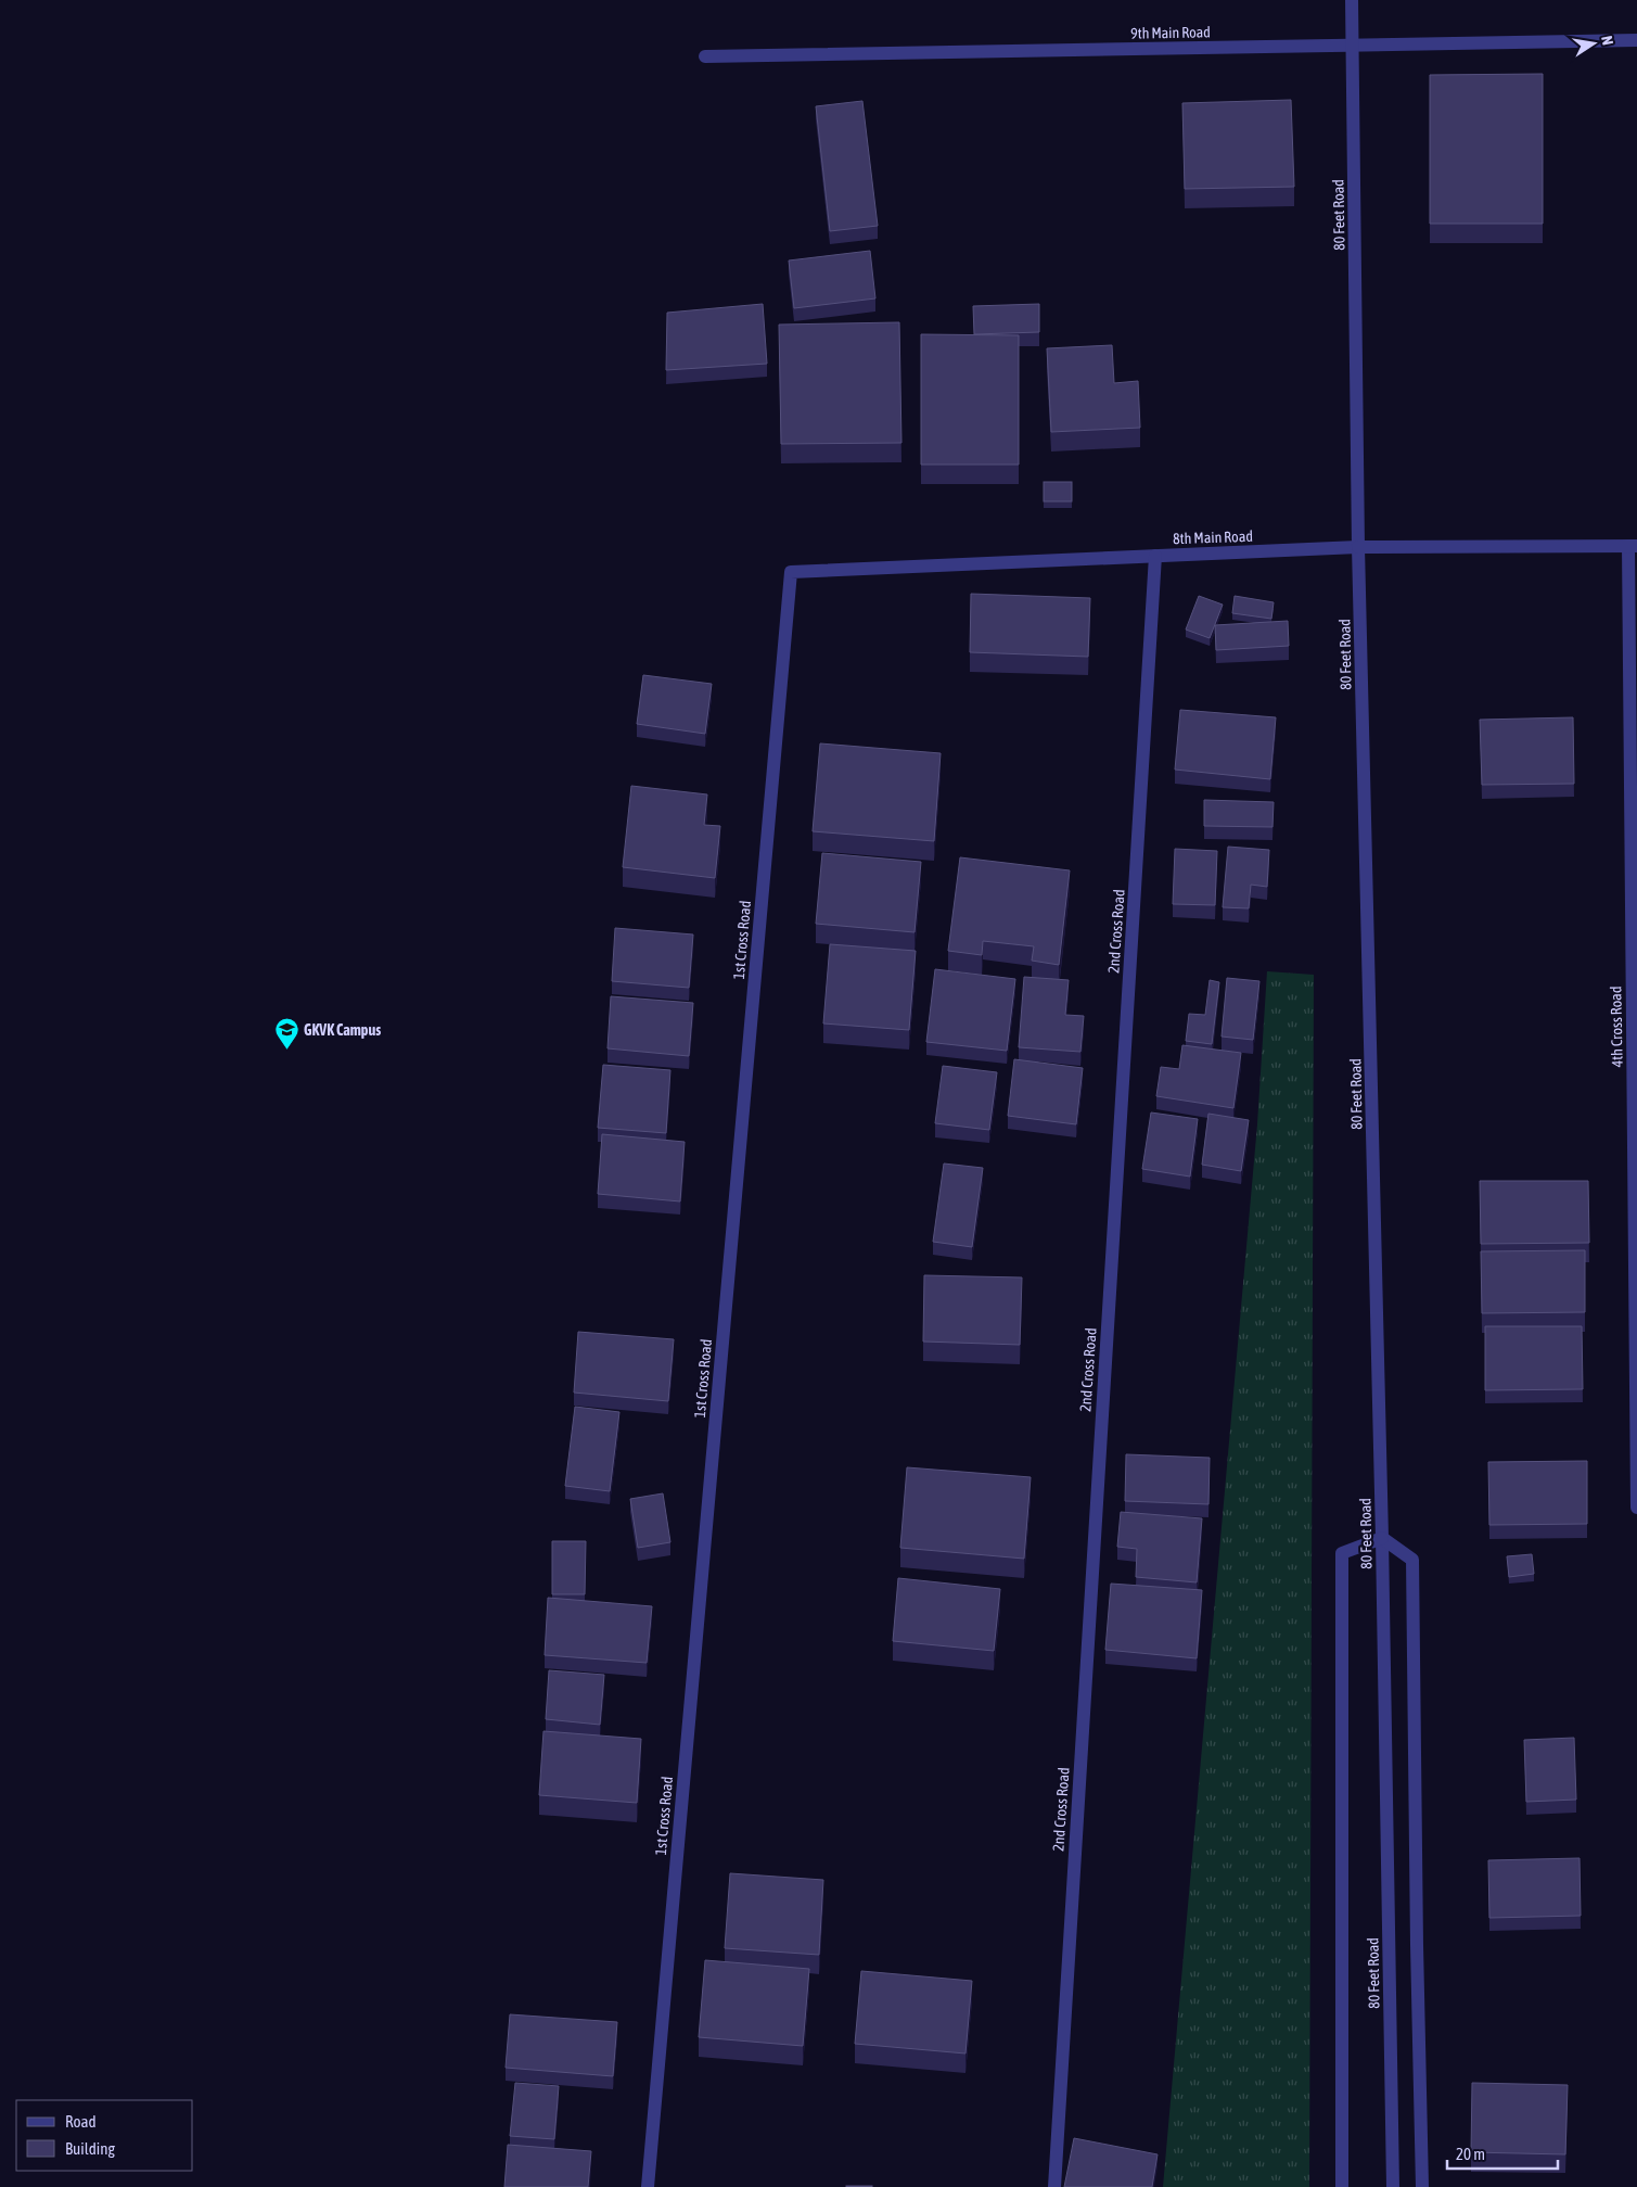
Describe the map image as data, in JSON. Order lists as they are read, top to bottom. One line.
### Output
{"streets":{"street":["9th Main Road","80 Feet Road","8th Main Road","2nd Cross Road","1st Cross Road","4th Cross Road"]},"crossings":[["9th Main Road","80 Feet Road"],["80 Feet Road","8th Main Road"],["8th Main Road","2nd Cross Road"],["8th Main Road","1st Cross Road"],["8th Main Road","4th Cross Road"]],"places":{"school or university":["GKVK Campus"]},"legend":["Road","Building"],"scale_bar":"20 m","north":"right"}
